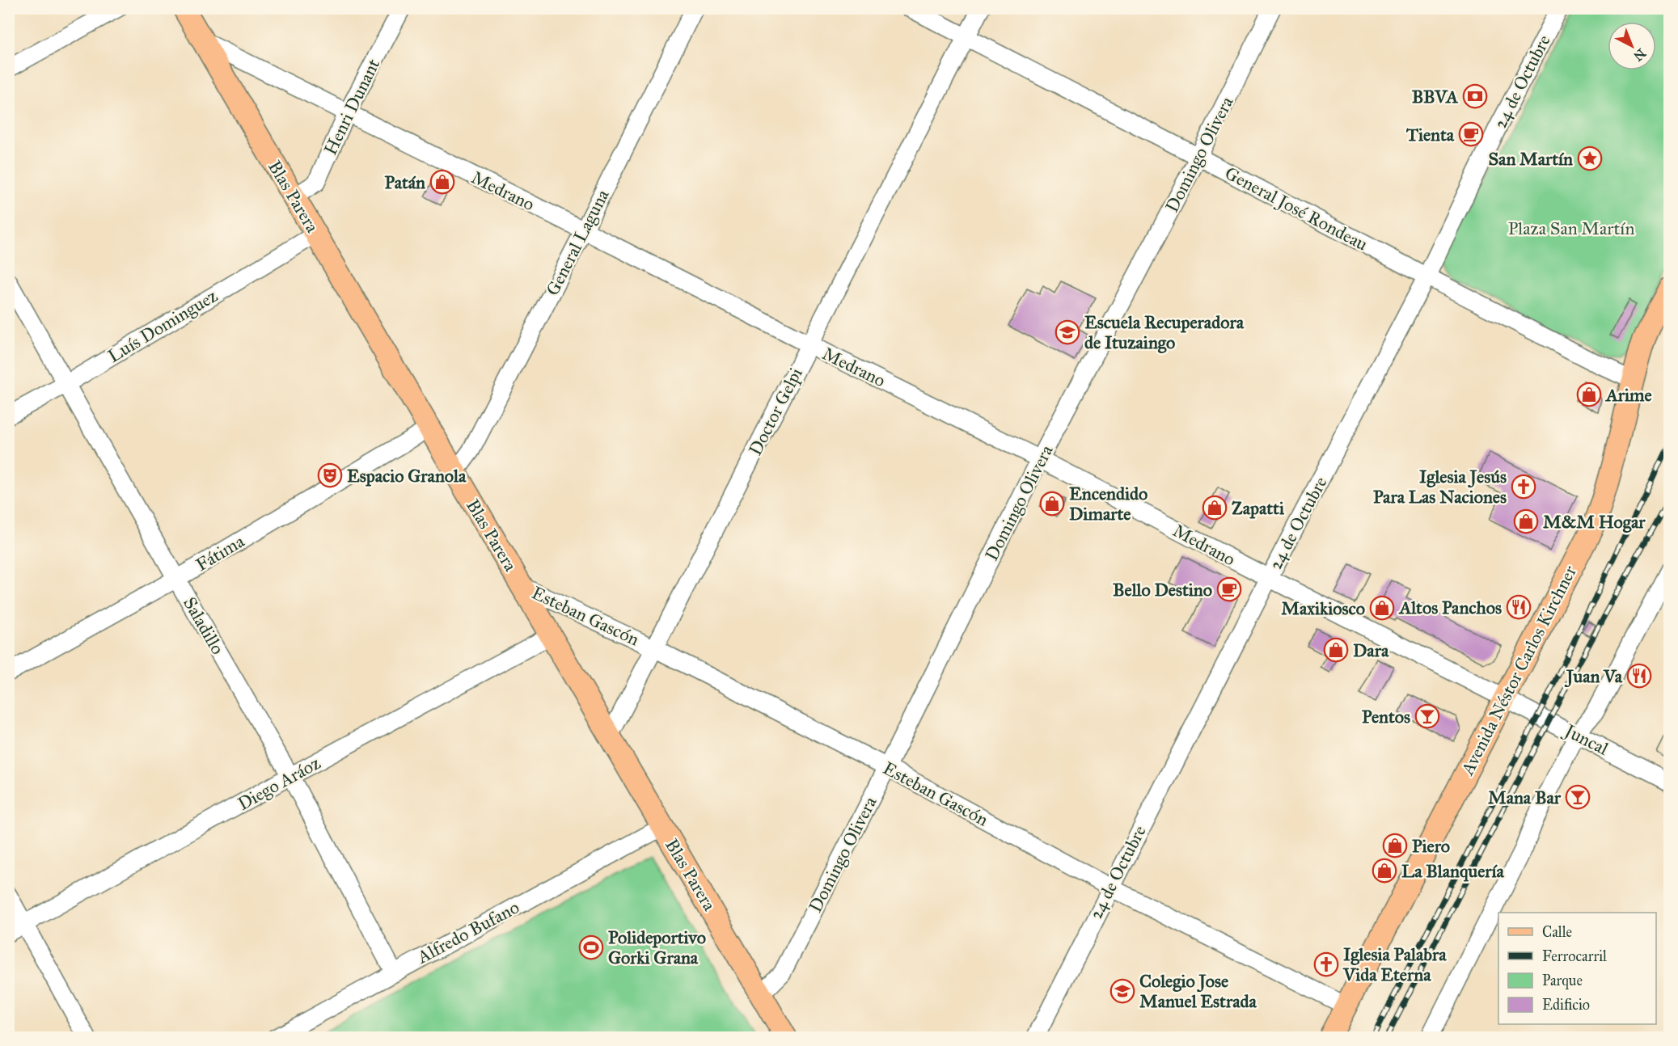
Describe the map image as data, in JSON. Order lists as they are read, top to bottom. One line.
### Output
{"streets":{"main road":["Blas Parera","Avenida Néstor Carlos Kirchner"],"street":["24 de Octubre","Henri Dunant","Domingo Olivera","Medrano","General José Rondeau","General Laguna","Luís Dominguez","Doctor Gelpi","Fátima","Esteban Gascón","Saladillo","Juncal","Diego Aráoz","Alfredo Bufano"]},"crossings":[["24 de Octubre","Medrano"],["24 de Octubre","General José Rondeau"],["24 de Octubre","Esteban Gascón"],["Henri Dunant","Medrano"],["Henri Dunant","Blas Parera"],["Domingo Olivera","Medrano"],["Domingo Olivera","Blas Parera"],["Domingo Olivera","General José Rondeau"],["Domingo Olivera","Esteban Gascón"],["Medrano","Blas Parera"],["Medrano","General Laguna"],["Medrano","Doctor Gelpi"],["Medrano","Avenida Néstor Carlos Kirchner"],["Medrano","Juncal"],["Blas Parera","General Laguna"],["Blas Parera","Luís Dominguez"],["Blas Parera","Doctor Gelpi"],["Blas Parera","Fátima"],["Blas Parera","Esteban Gascón"],["Blas Parera","Diego Aráoz"],["Blas Parera","Alfredo Bufano"],["General José Rondeau","Doctor Gelpi"],["General José Rondeau","Avenida Néstor Carlos Kirchner"],["Luís Dominguez","Saladillo"],["Doctor Gelpi","Esteban Gascón"],["Fátima","Saladillo"],["Esteban Gascón","Avenida Néstor Carlos Kirchner"],["Saladillo","Diego Aráoz"],["Saladillo","Alfredo Bufano"],["Avenida Néstor Carlos Kirchner","Juncal"]],"parks":["Plaza San Martín"],"places":{"bank":["BBVA"],"cafe":["Tienta","Bello Destino"],"place":["San Martín"],"shop":["Patán","Arime","Encendido Dimarte","Zapatti","M&M Hogar","Maxikiosco","Dara","Piero","La Blanquería"],"school or university":["Escuela Recuperadora de Ituzaingo","Colegio Jose Manuel Estrada"],"theatre":["Espacio Granola"],"church":["Iglesia Jesús Para Las Naciones","Iglesia Palabra Vida Eterna"],"restaurant":["Altos Panchos","Juan Va"],"bar":["Pentos","Mana Bar"],"sports":["Polideportivo Gorki Grana"]},"legend":["Calle","Ferrocarril","Parque","Edificio"],"north":"bottom right"}
